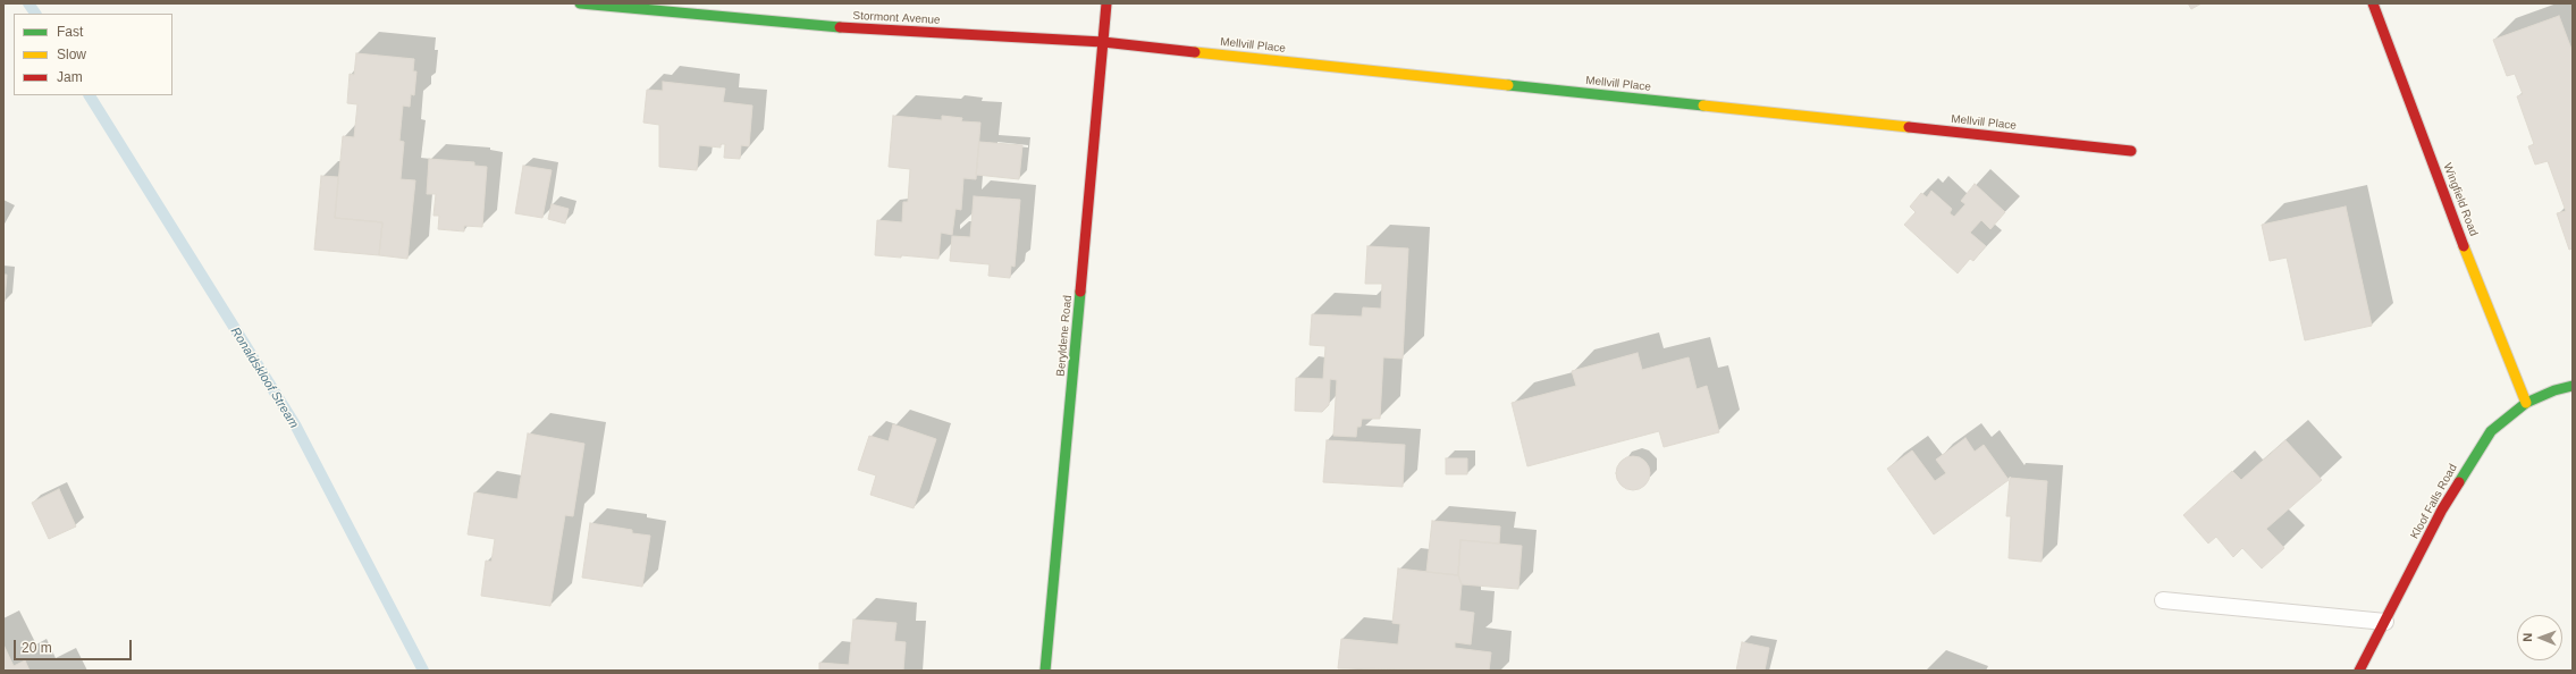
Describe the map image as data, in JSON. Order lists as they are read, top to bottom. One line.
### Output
{"streets":{"street":["Stormont Avenue","Mellvill Place","Wingfield Road","Beryldene Road","Kloof Falls Road"]},"crossings":[["Stormont Avenue","Mellvill Place"],["Stormont Avenue","Beryldene Road"],["Mellvill Place","Beryldene Road"],["Wingfield Road","Kloof Falls Road"]],"water":["Ronaldskloof Stream"],"legend":["Fast","Slow","Jam"],"scale_bar":"20 m","north":"left"}
